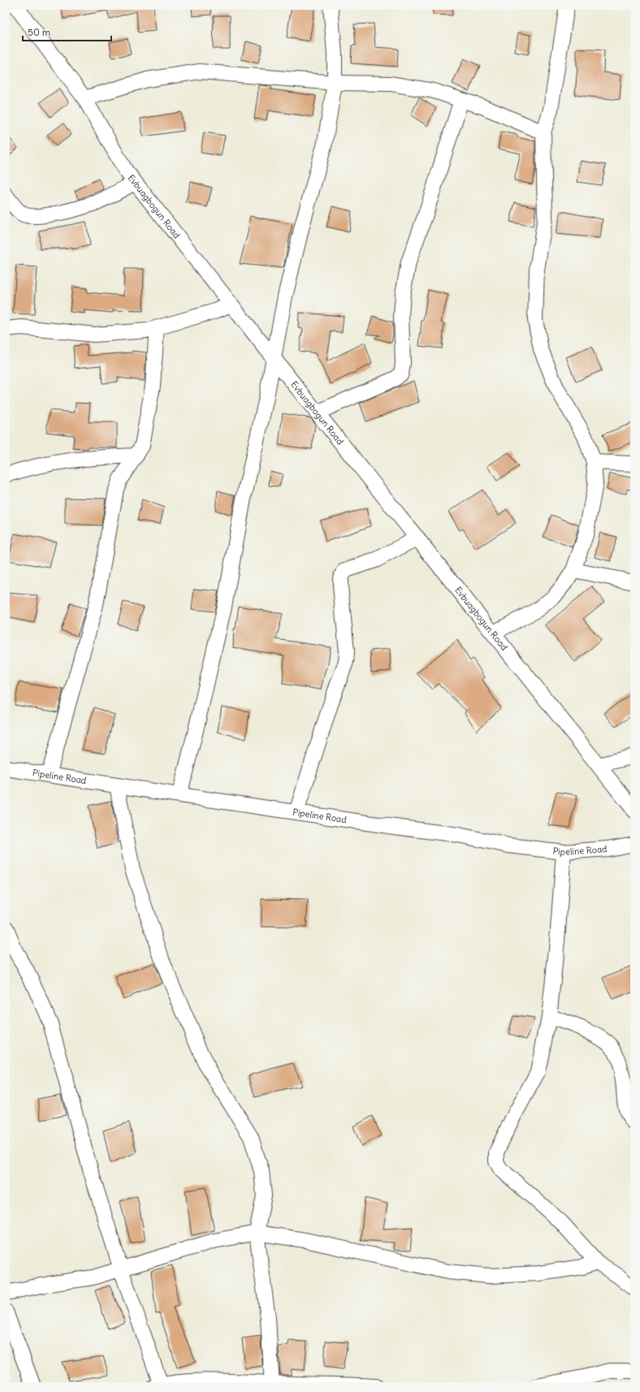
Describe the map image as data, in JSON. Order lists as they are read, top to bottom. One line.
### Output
{"streets":{"street":["Evbuagbogun Road","Pipeline Road"]},"scale_bar":"50 m"}
